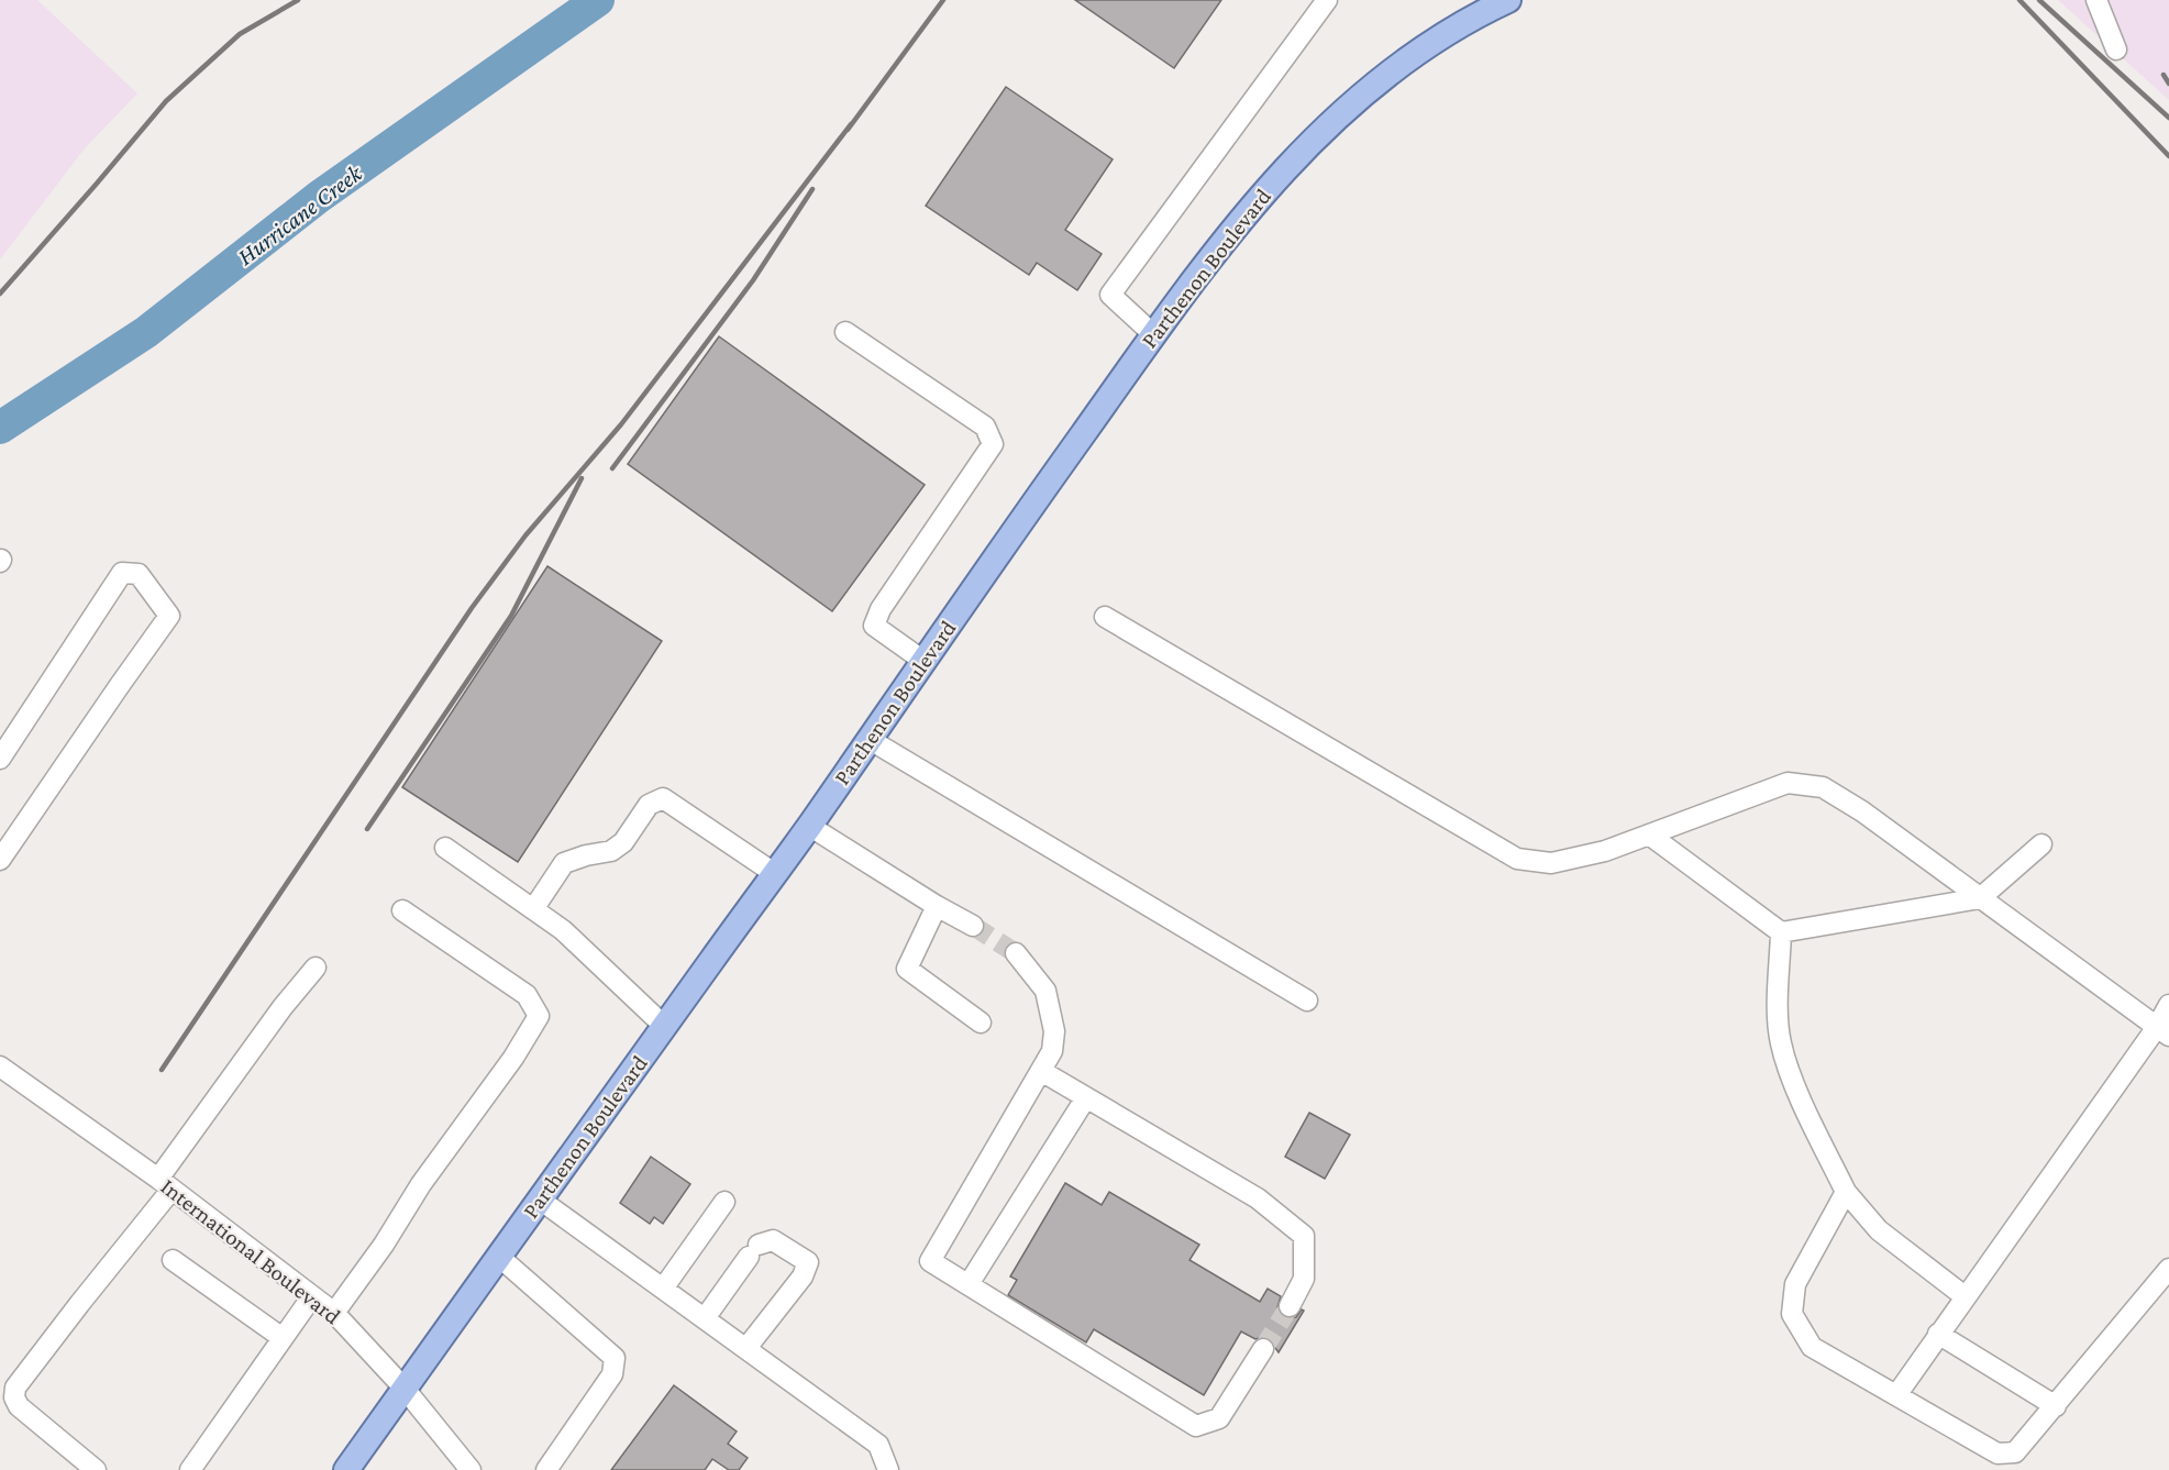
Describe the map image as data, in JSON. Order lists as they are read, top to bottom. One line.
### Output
{"streets":{"main road":["Parthenon Boulevard"],"street":["International Boulevard"]},"crossings":[["Parthenon Boulevard","International Boulevard"]],"water":["Hurricane Creek"]}
